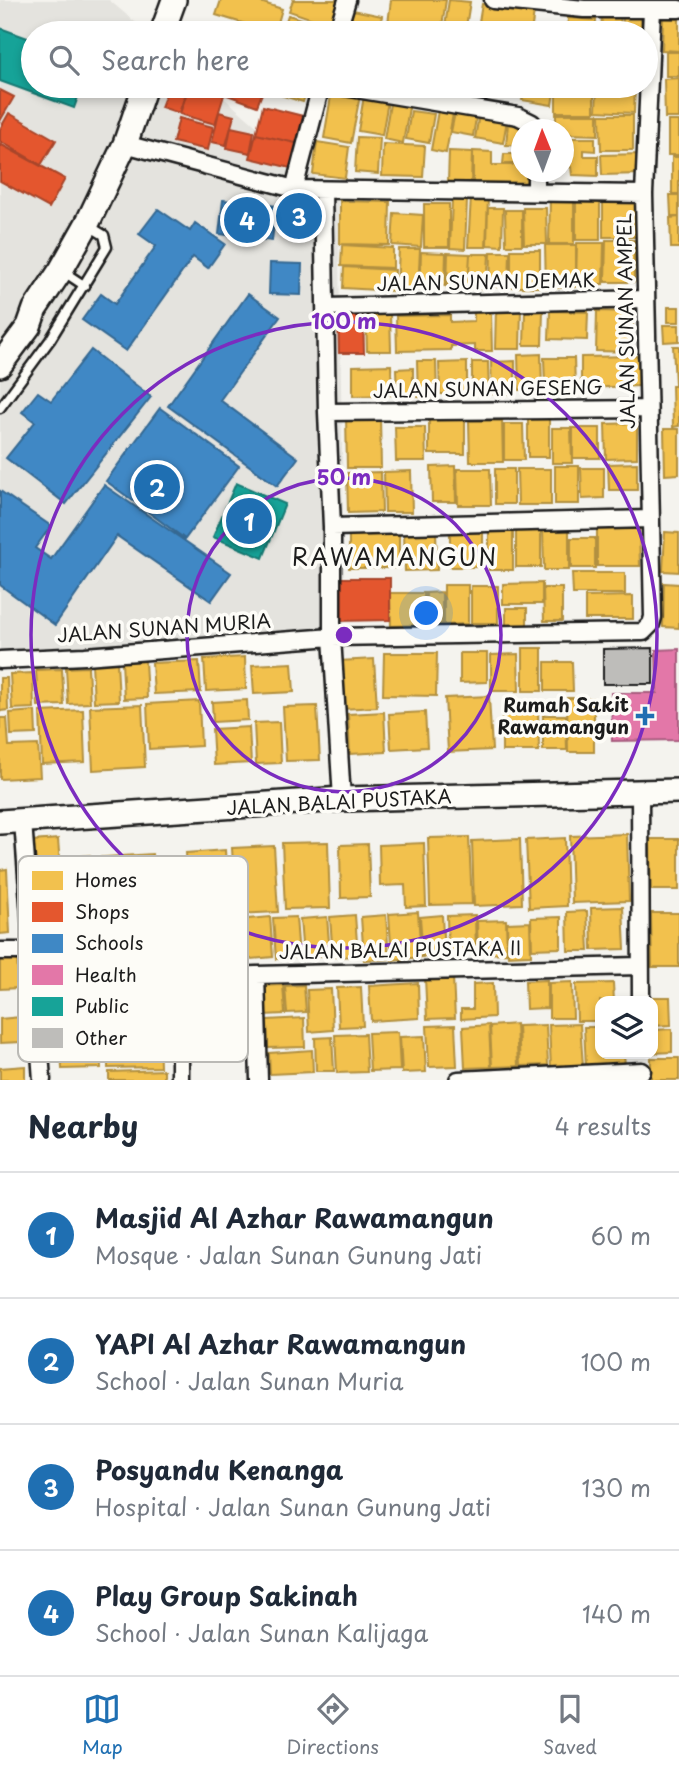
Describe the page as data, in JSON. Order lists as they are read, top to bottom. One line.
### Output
{"streets":{"street":["JALAN SUNAN DEMAK","JALAN SUNAN AMPEL","JALAN SUNAN GESENG","JALAN SUNAN MURIA","JALAN BALAI PUSTAKA","JALAN BALAI PUSTAKA II"]},"crossings":[["JALAN SUNAN DEMAK","JALAN SUNAN AMPEL"],["JALAN SUNAN AMPEL","JALAN SUNAN GESENG"],["JALAN SUNAN AMPEL","JALAN SUNAN MURIA"]],"districts":["RAWAMANGUN"],"places":{"health":["Rumah Sakit Rawamangun"]},"legend":["Homes","Shops","Schools","Health","Public","Other"],"north":"top","page":{"search":"Search here","pins":["3","4","2","1"],"heading":["Nearby","4 results"],"list":[{"mark":"1","name":"Masjid Al Azhar Rawamangun","note":"Mosque · Jalan Sunan Gunung Jati","value":"60 m"},{"mark":"2","name":"YAPI Al Azhar Rawamangun","note":"School · Jalan Sunan Muria","value":"100 m"},{"mark":"3","name":"Posyandu Kenanga","note":"Hospital · Jalan Sunan Gunung Jati","value":"130 m"},{"mark":"4","name":"Play Group Sakinah","note":"School · Jalan Sunan Kalijaga","value":"140 m"}],"nav":["Map","Directions","Saved"]},"rings":["100 m","50 m"]}
